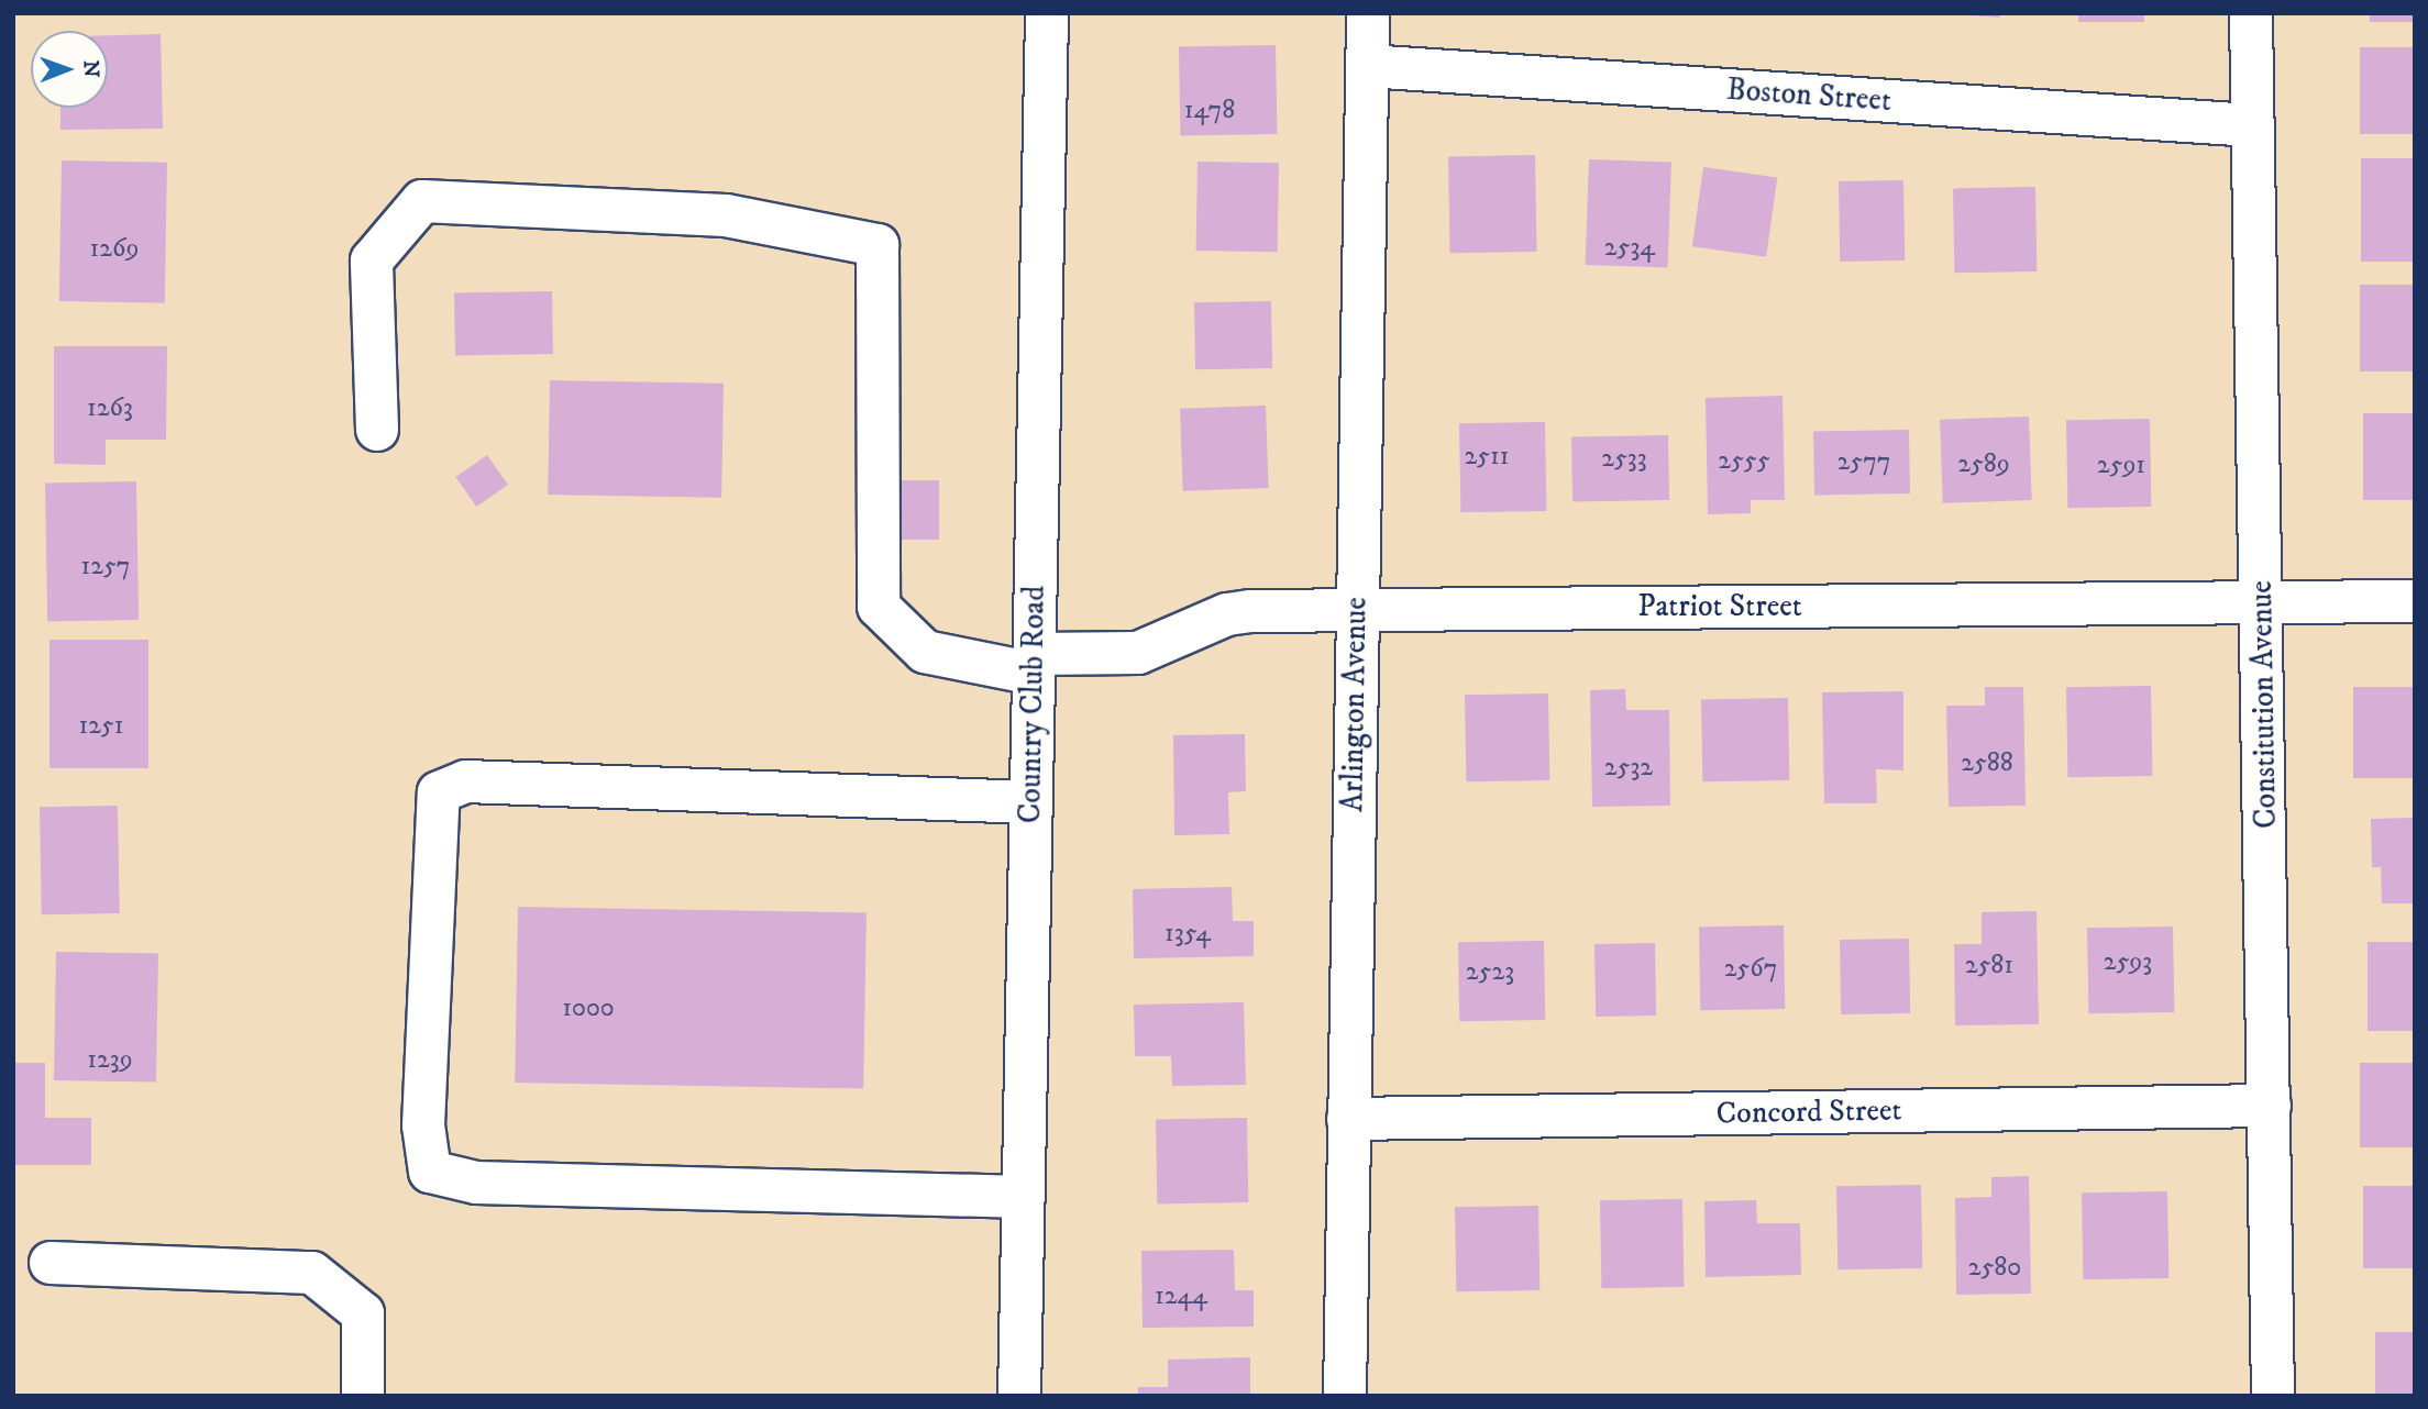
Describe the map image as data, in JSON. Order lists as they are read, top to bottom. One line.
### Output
{"streets":{"street":["Boston Street","Patriot Street","Country Club Road","Arlington Avenue","Constitution Avenue","Concord Street"]},"crossings":[["Boston Street","Arlington Avenue"],["Boston Street","Constitution Avenue"],["Patriot Street","Country Club Road"],["Patriot Street","Arlington Avenue"],["Patriot Street","Constitution Avenue"],["Arlington Avenue","Concord Street"],["Constitution Avenue","Concord Street"]],"house_numbers":["1478","2534","1269","1263","2511","2533","2555","2577","2589","2591","1257","1251","2588","2532","1354","2593","2581","2567","2523","1000","1239","2580","1244"],"north":"right"}
